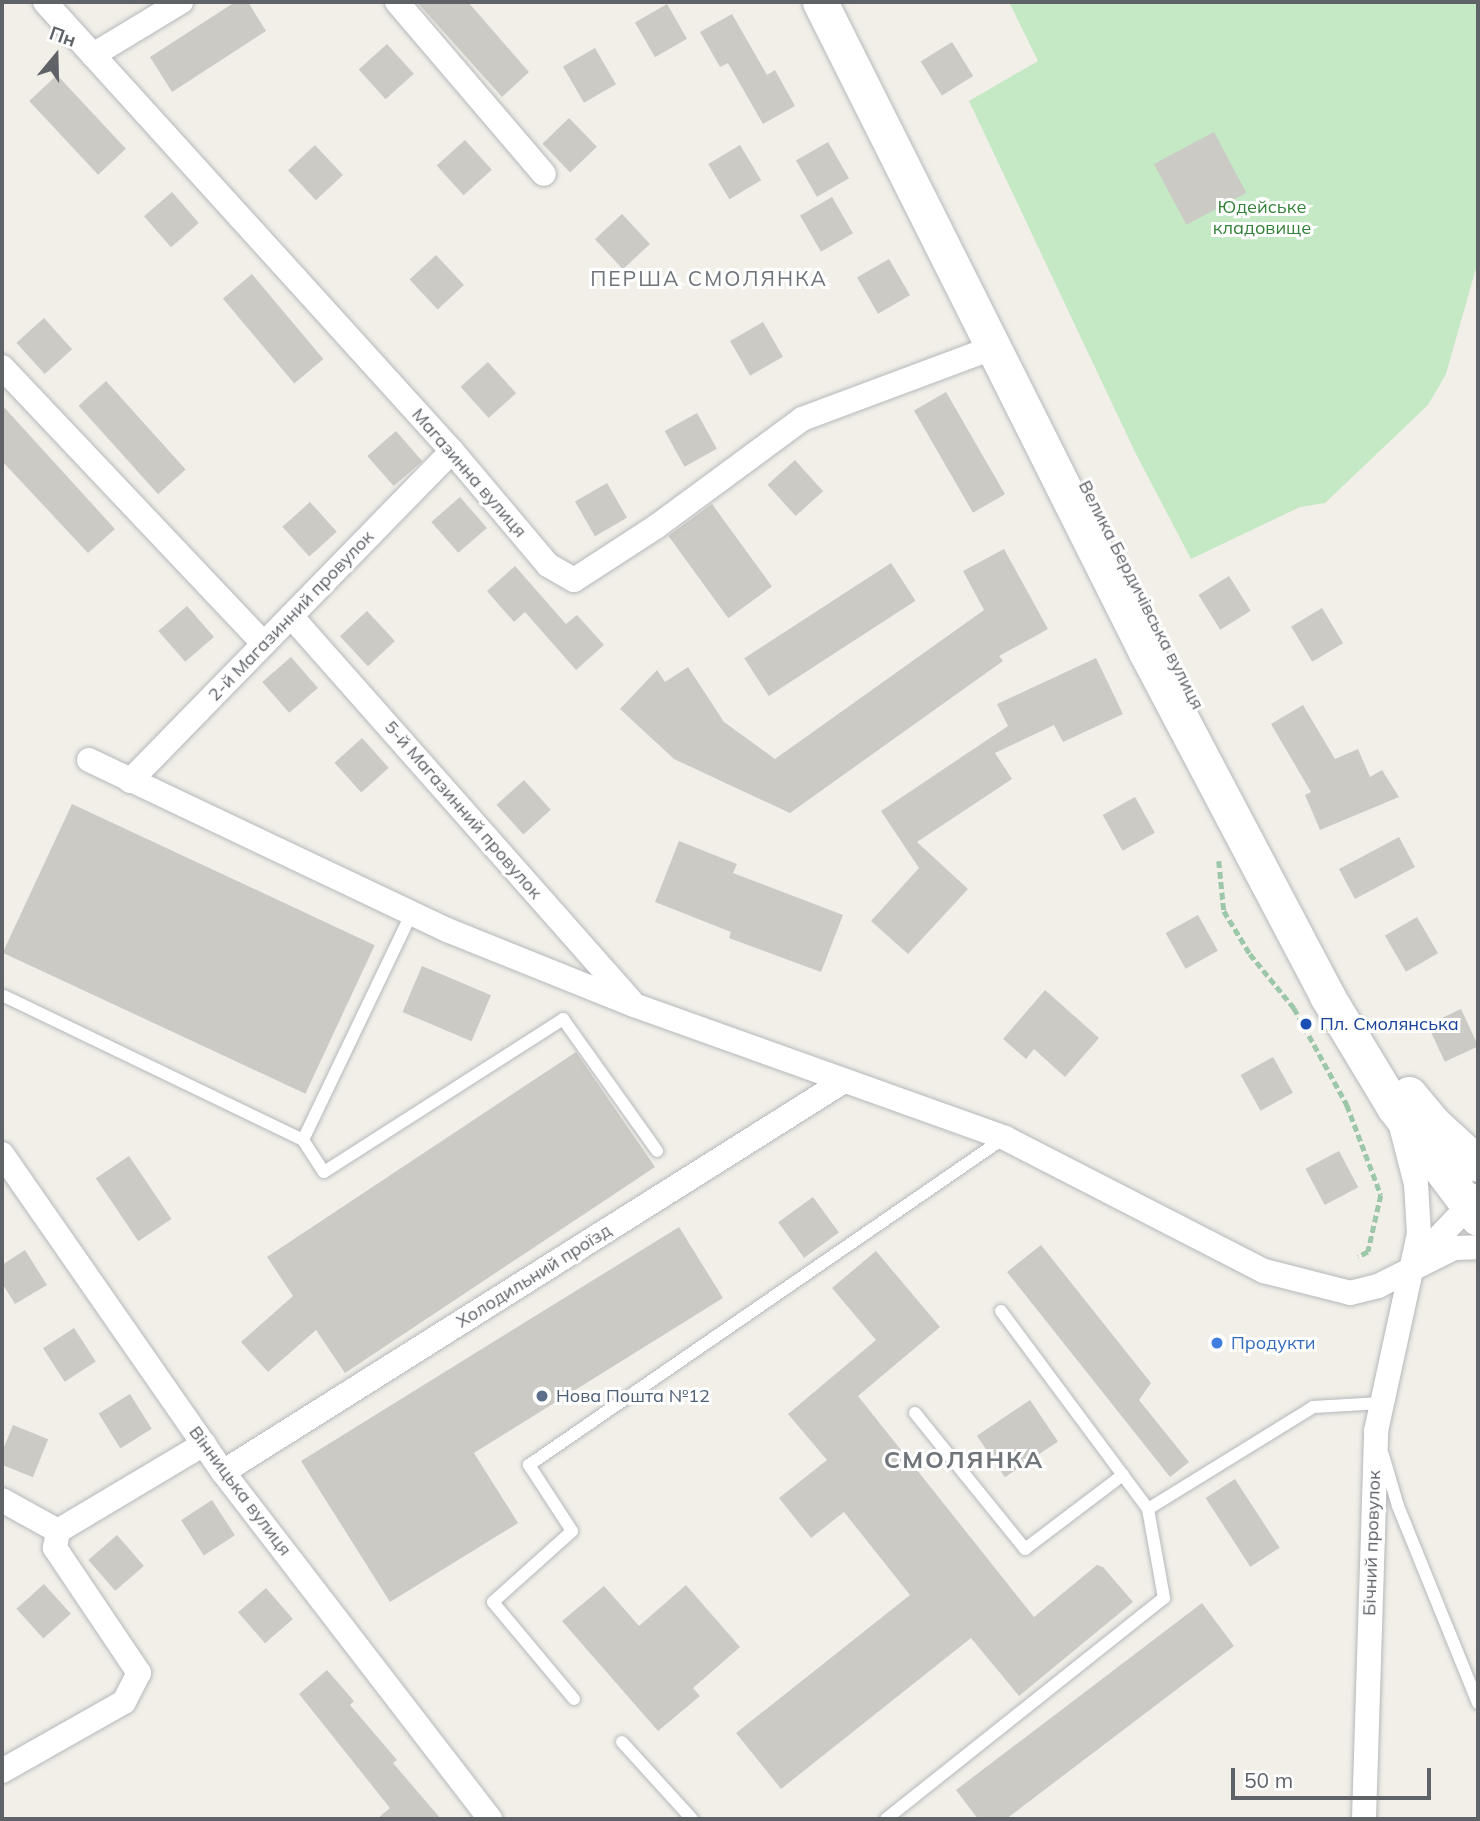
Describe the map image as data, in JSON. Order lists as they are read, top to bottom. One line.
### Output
{"streets":{"main road":["Велика Бердичівська вулиця"],"street":["Магазинна вулиця","2-й Магазинний провулок","5-й Магазинний провулок","Холодильний проїзд","Вінницька вулиця","Бічний провулок"]},"crossings":[["Магазинна вулиця","Велика Бердичівська вулиця"],["Магазинна вулиця","2-й Магазинний провулок"],["Велика Бердичівська вулиця","Бічний провулок"],["2-й Магазинний провулок","5-й Магазинний провулок"],["Холодильний проїзд","Вінницька вулиця"]],"districts":["ПЕРША СМОЛЯНКА","СМОЛЯНКА"],"parks":["Юдейське кладовище"],"places":["Пл. Смолянська","Продукти","Нова Пошта №12"],"scale_bar":"50 m","north":"top"}
